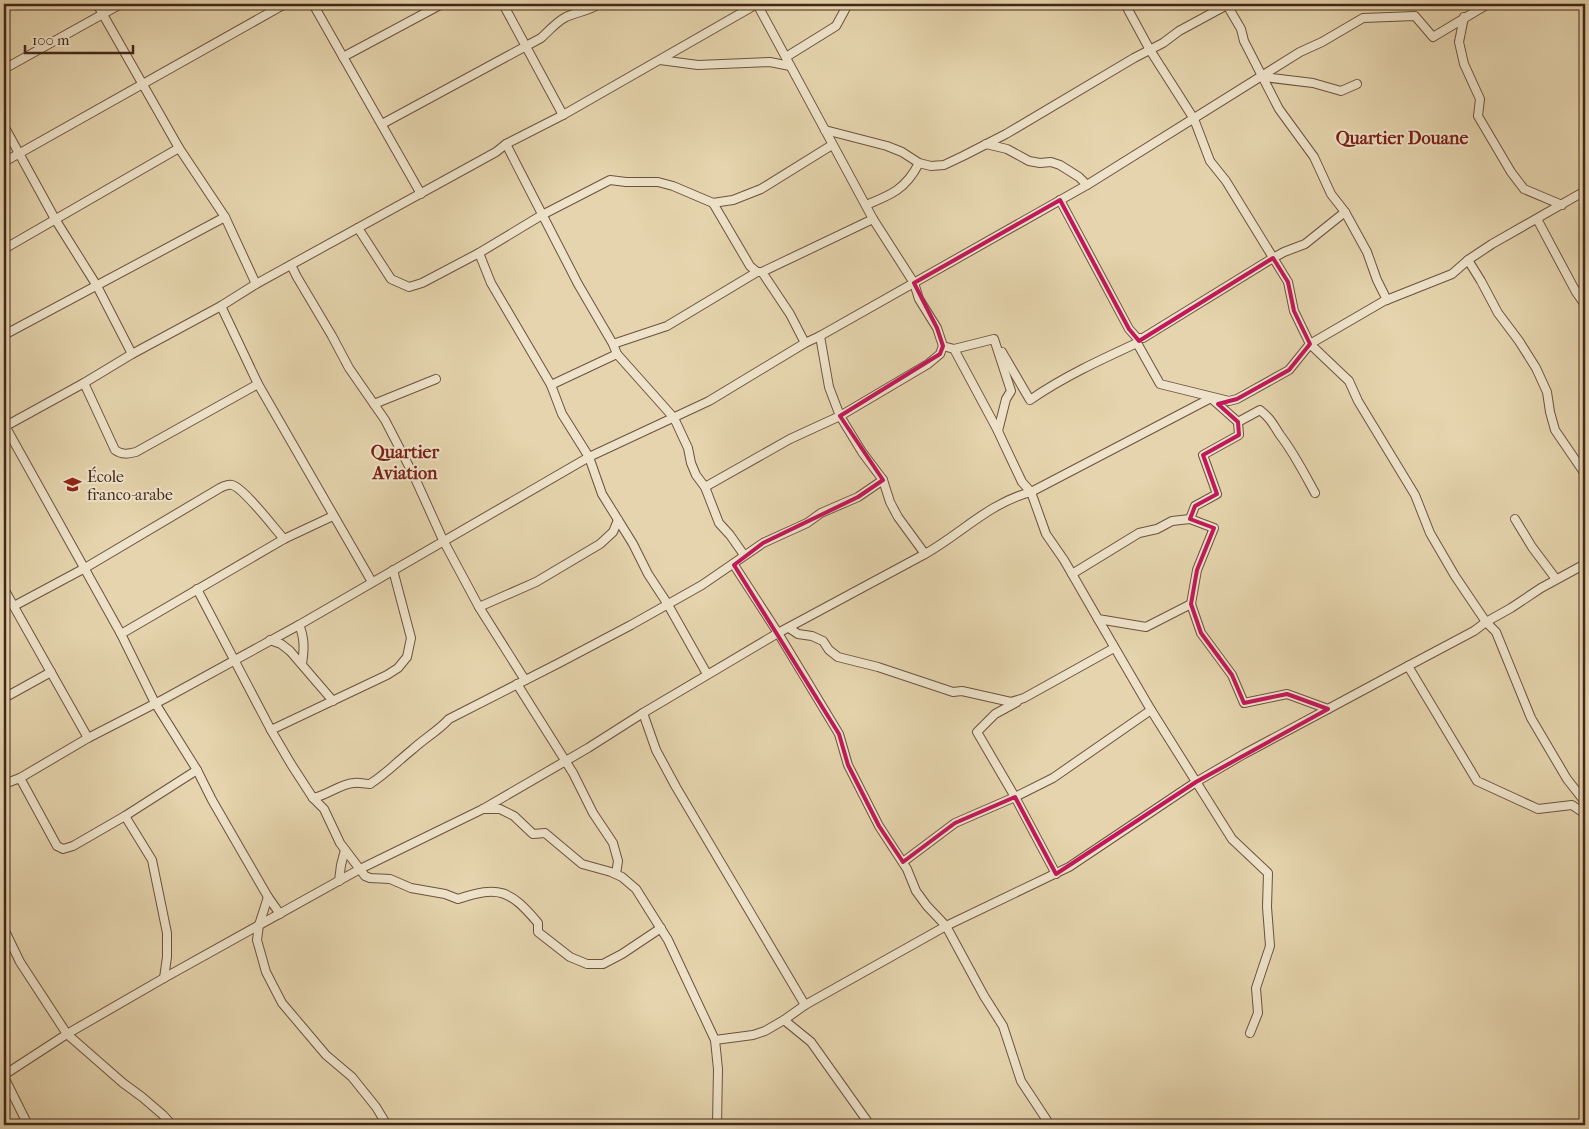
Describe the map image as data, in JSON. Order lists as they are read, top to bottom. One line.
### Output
{"districts":["Quartier Douane","Quartier Aviation"],"places":{"school or university":["École franco-arabe"]},"scale_bar":"100 m"}
